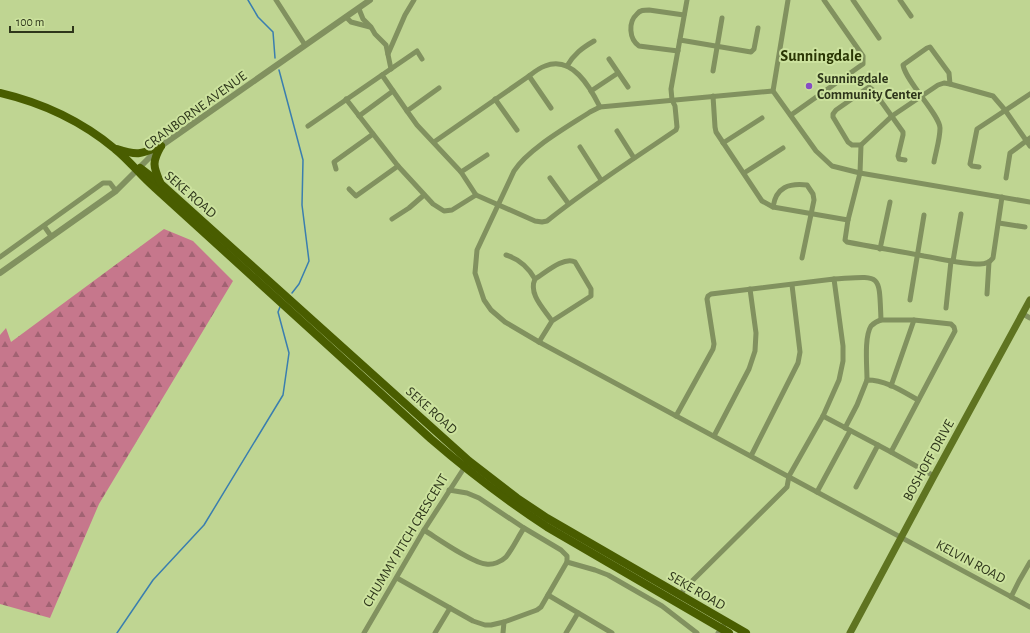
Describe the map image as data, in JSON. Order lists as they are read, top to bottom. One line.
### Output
{"streets":{"main road":["SEKE ROAD","BOSHOFF DRIVE"],"street":["CRANBORNE AVENUE","CHUMMY PITCH CRESCENT","KELVIN ROAD"]},"crossings":[["CRANBORNE AVENUE","SEKE ROAD"],["SEKE ROAD","CHUMMY PITCH CRESCENT"],["BOSHOFF DRIVE","KELVIN ROAD"]],"districts":["Sunningdale"],"places":["Sunningdale Community Center"],"scale_bar":"100 m"}
